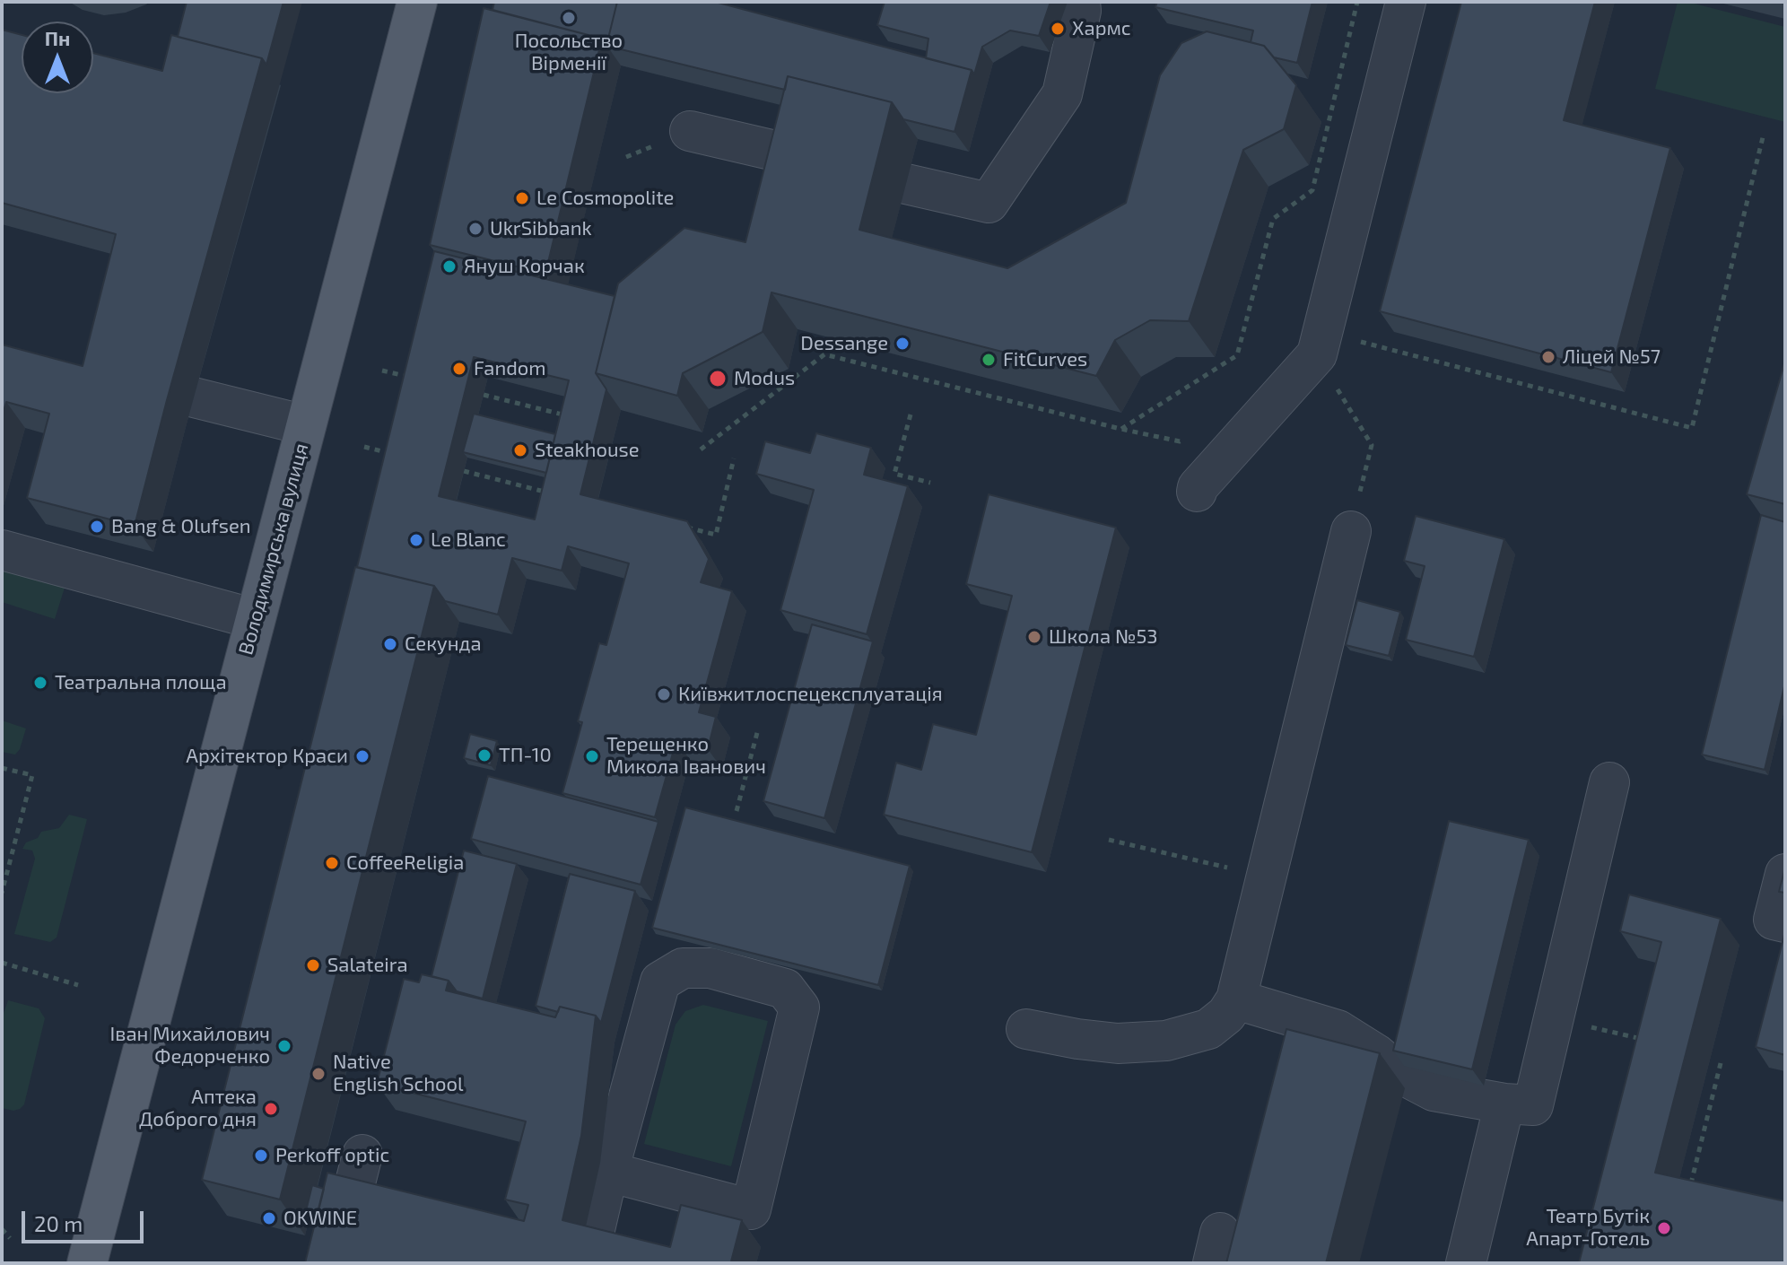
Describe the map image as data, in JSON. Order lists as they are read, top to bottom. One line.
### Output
{"streets":{"main road":["Володимирська вулиця"]},"places":["Посольство Вірменії","Хармс","Le Cosmopolite","UkrSibbank","Януш Корчак","Dessange","Ліцей №57","FitCurves","Fandom","Modus","Steakhouse","Bang & Olufsen","Le Blanc","Школа №53","Секунда","Театральна площа","Київжитлоспецексплуатація","ТП-10","Архітектор Краси","Терещенко Микола Іванович","CoffeeReligia","Salateira","Іван Михайлович Федорченко","Native English School","Аптека Доброго дня","Perkoff optic","OKWINE","Театр Бутік Апарт-Готель"],"scale_bar":"20 m","north":"top"}
